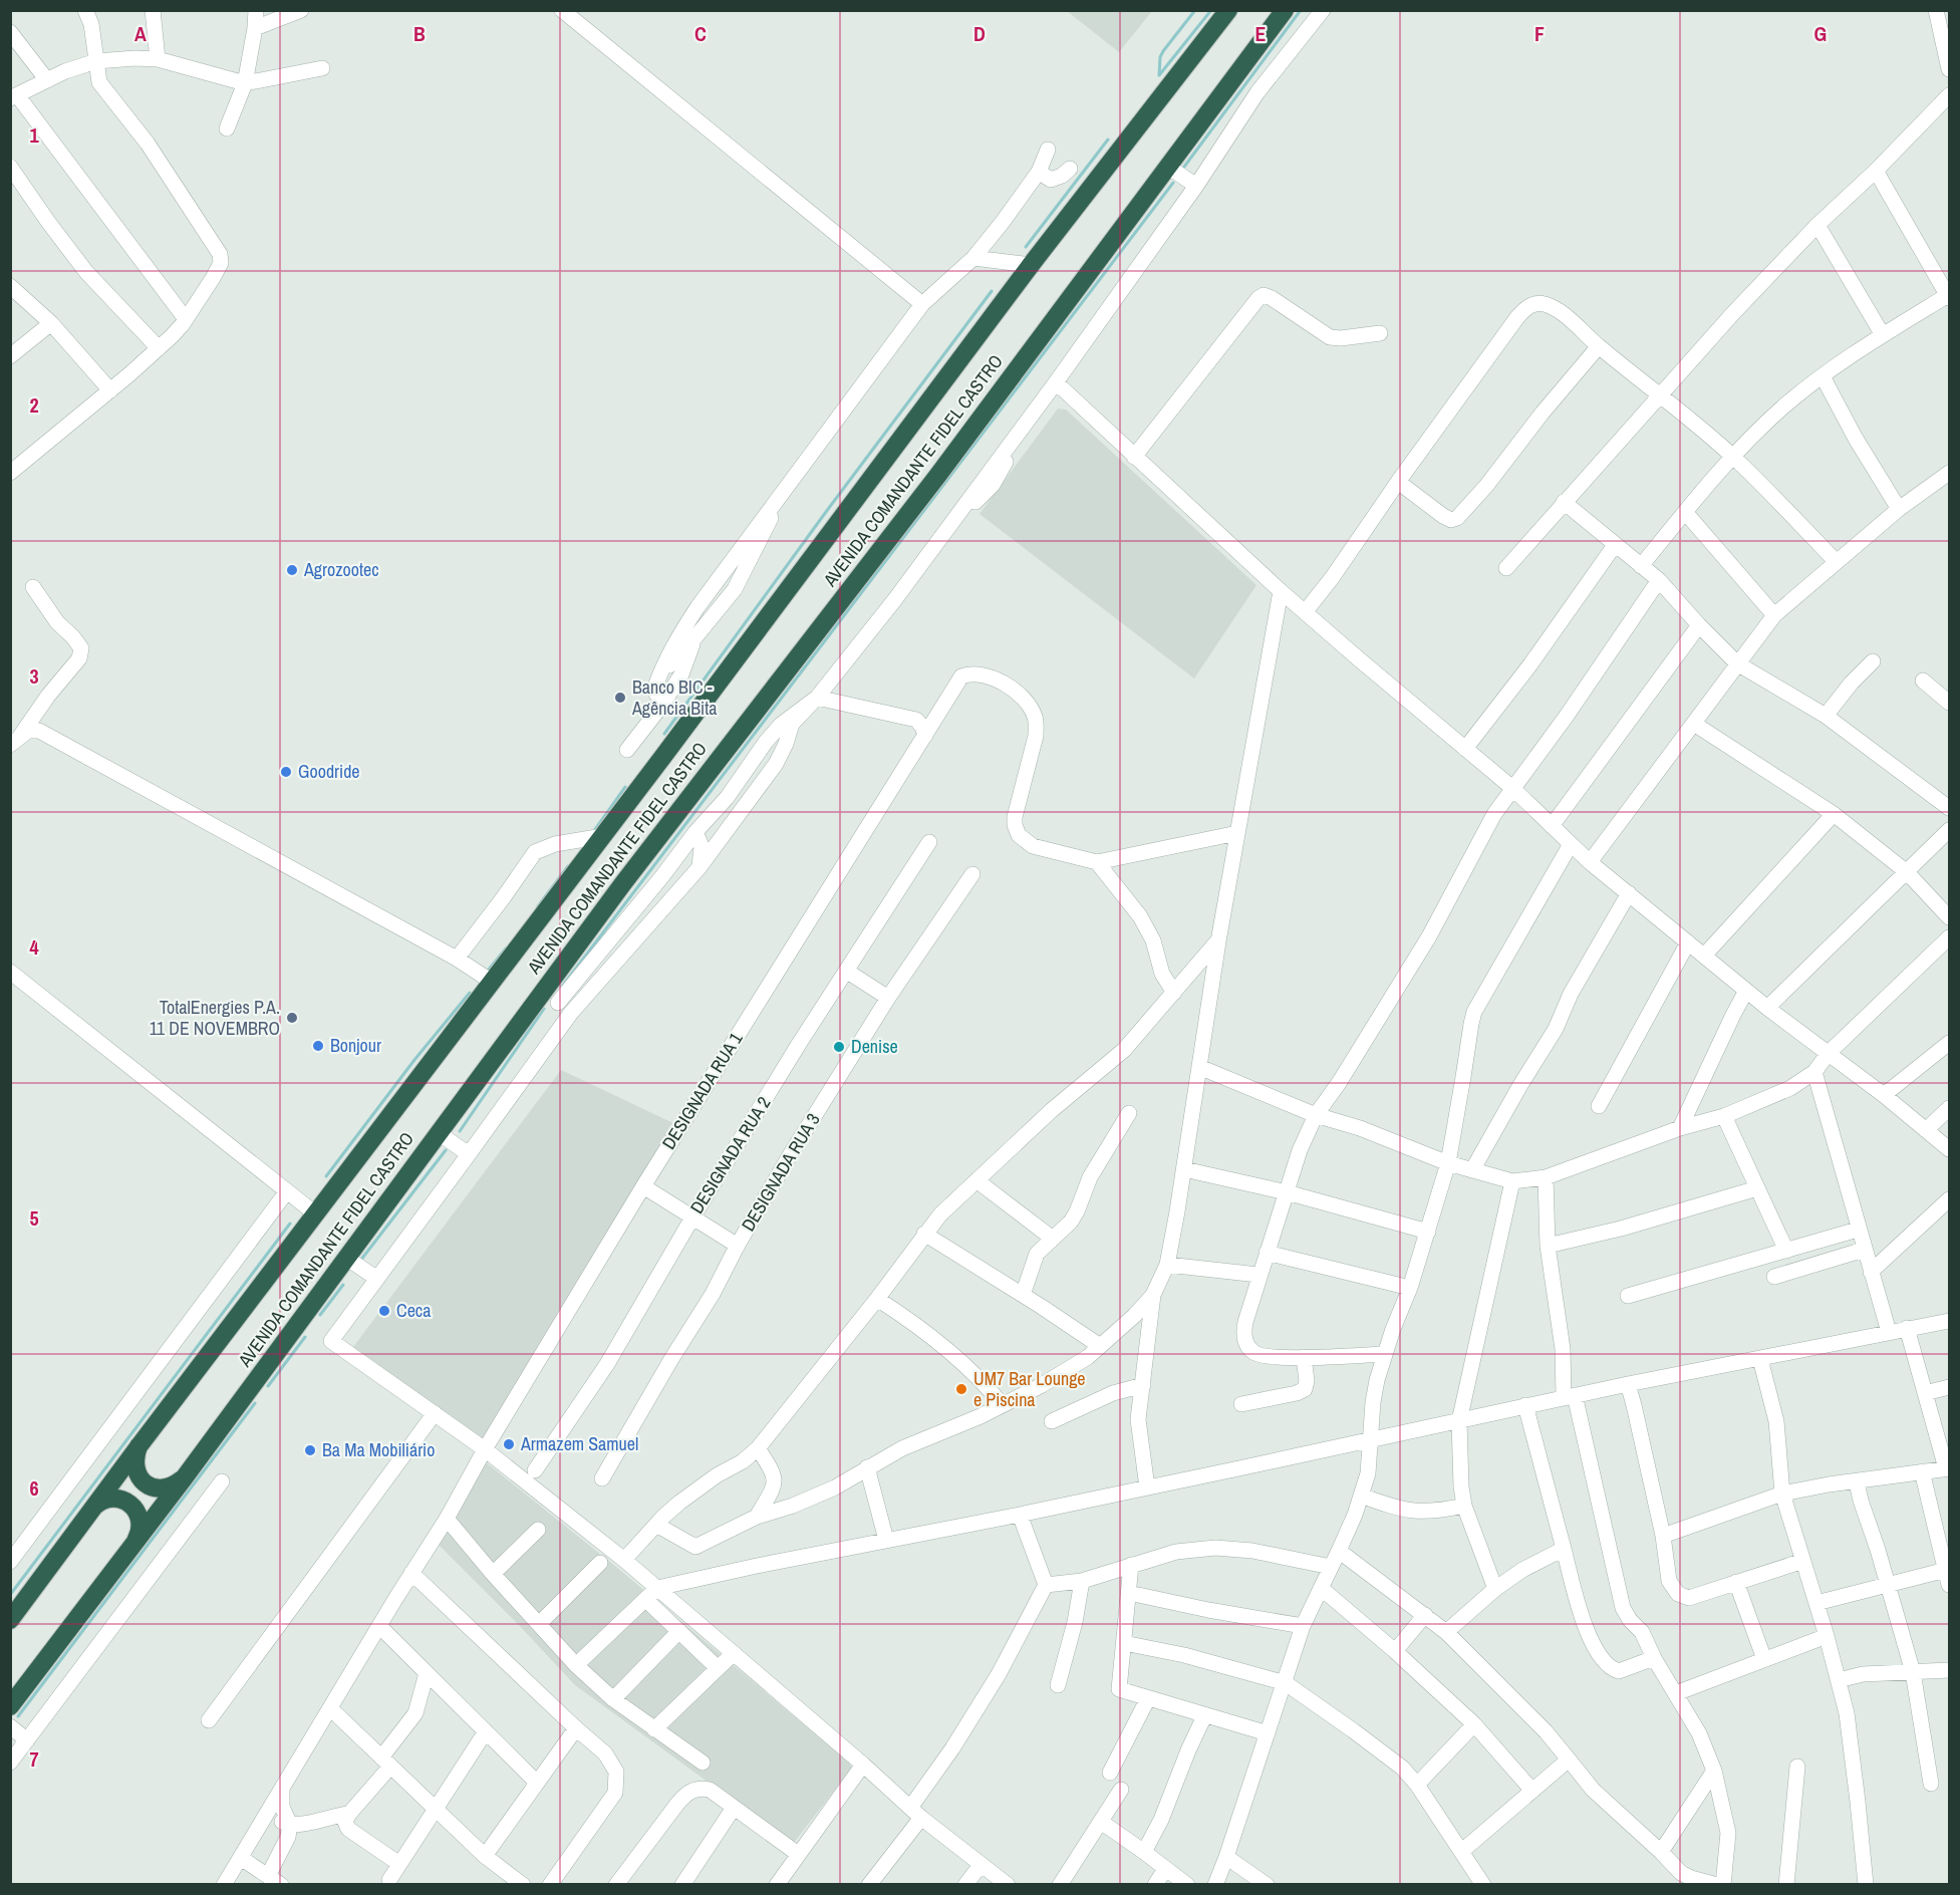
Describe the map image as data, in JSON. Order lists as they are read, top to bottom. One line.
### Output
{"streets":{"highway":["AVENIDA COMANDANTE FIDEL CASTRO"],"street":["DESIGNADA RUA 1","DESIGNADA RUA 2","DESIGNADA RUA 3"]},"places":["Agrozootec","Banco BIC - Agência Bita","Goodride","TotalEnergies P.A. 11 DE NOVEMBRO","Bonjour","Denise","Ceca","UM7 Bar Lounge e Piscina","Armazem Samuel","Ba Ma Mobiliário"],"grid":{"columns":["A","B","C","D","E","F","G"],"rows":["1","2","3","4","5","6","7"]}}
